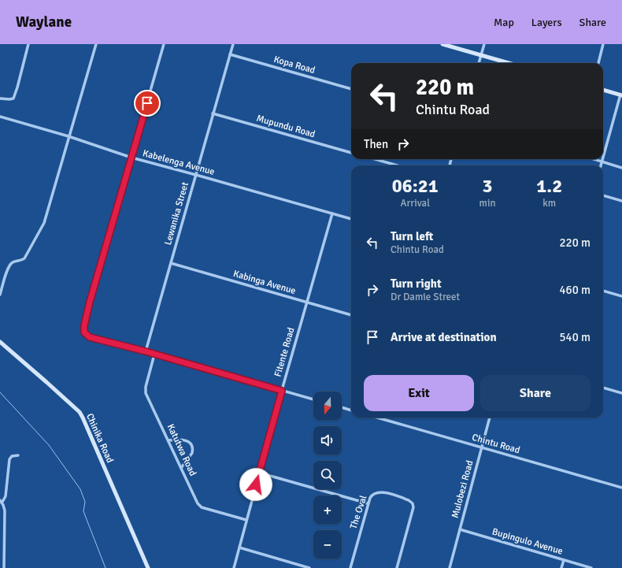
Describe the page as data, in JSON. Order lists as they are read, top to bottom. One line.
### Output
{"streets":{"main road":["Chinika Road"],"street":["Kopa Road","Mupundu Road","Kabelenga Avenue","Lewanika Street","Kabinga Avenue","Fitente Road","Chintu Road","Katutwa Road","Mulobezi Road","The Oval","Bupingulo Avenue"]},"crossings":[["Kopa Road","Lewanika Street"],["Mupundu Road","Lewanika Street"],["Kabelenga Avenue","Lewanika Street"],["Kabelenga Avenue","Fitente Road"],["Lewanika Street","Kabinga Avenue"],["Kabinga Avenue","Fitente Road"],["Fitente Road","Katutwa Road"],["Chintu Road","Mulobezi Road"],["Mulobezi Road","Bupingulo Avenue"]],"north":"bottom","page":{"header":"Waylane","nav":["Map","Layers","Share"],"turn":["220 m","Chintu Road"],"then":"Then","eta":["06:21","Arrival","3","min","1.2","km"],"list":[{"name":"Turn left","note":"Chintu Road","value":"220 m"},{"name":"Turn right","note":"Dr Damie Street","value":"460 m"},{"name":"Arrive at destination","value":"540 m"}],"buttons":["Exit","Share"],"map_buttons":["+","−"]}}
